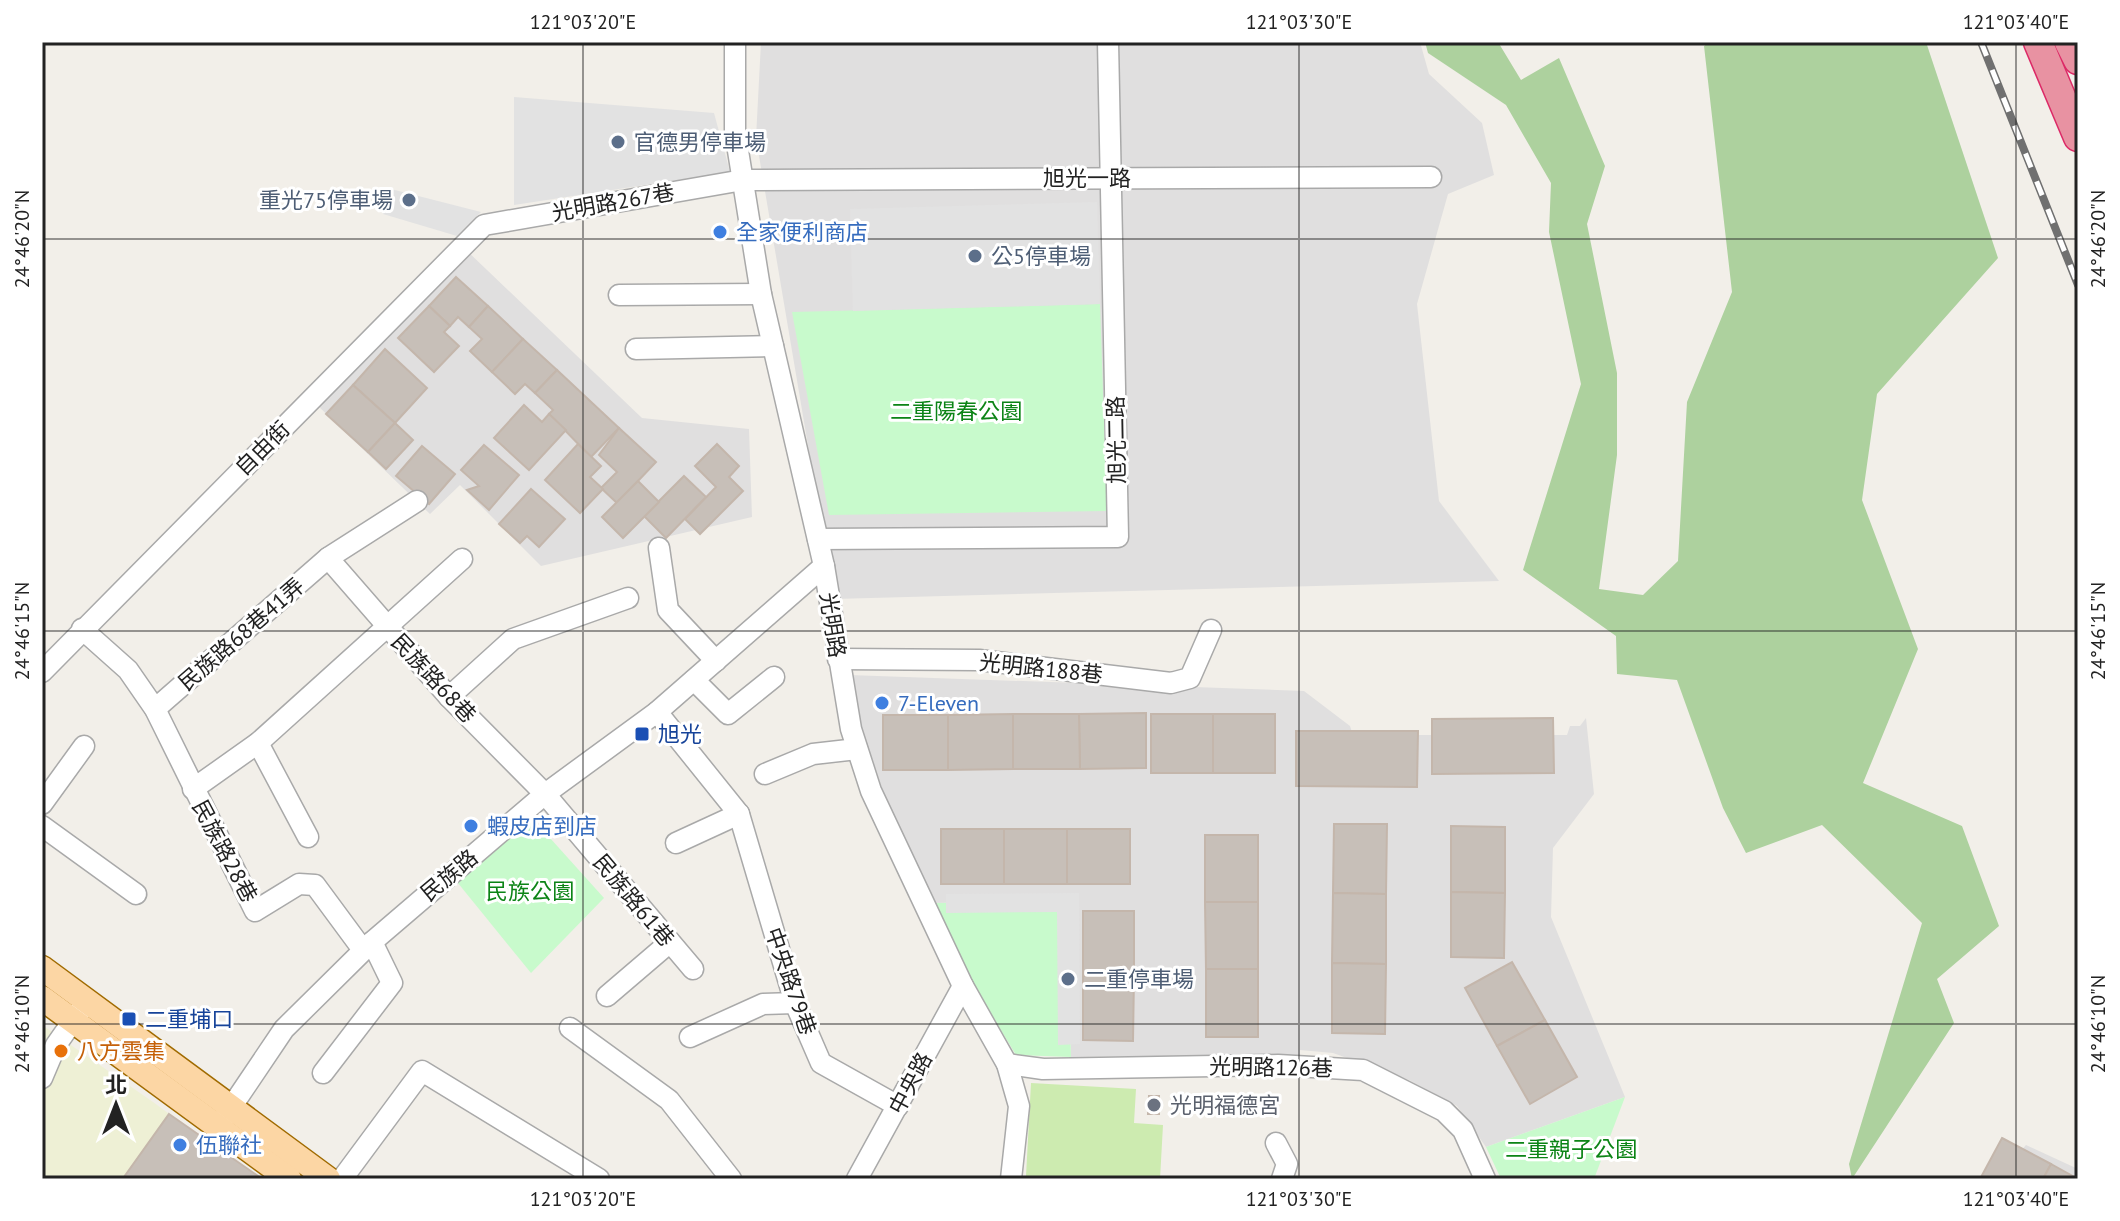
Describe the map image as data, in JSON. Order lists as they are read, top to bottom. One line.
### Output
{"streets":{"street":["旭光一路","光明路267巷","旭光二路","自由街","光明路","民族路68巷41弄","光明路188巷","民族路68巷","民族路28巷","民族路","民族路61巷","中央路79巷","光明路126巷","中央路"]},"crossings":[["旭光一路","光明路267巷"],["旭光一路","旭光二路"],["旭光一路","光明路"],["光明路267巷","自由街"],["光明路267巷","光明路"],["旭光二路","光明路"],["光明路","光明路188巷"],["光明路","民族路"],["光明路","光明路126巷"],["光明路","中央路"],["民族路68巷41弄","民族路68巷"],["民族路68巷","民族路"],["民族路68巷","民族路61巷"],["民族路28巷","民族路"],["民族路","民族路61巷"],["中央路79巷","中央路"]],"parks":["二重陽春公園","民族公園","二重親子公園"],"places":{"other":["官德男停車場","重光75停車場","全家便利商店","公5停車場","7-Eleven","蝦皮店到店","二重停車場","八方雲集","光明福德宮","伍聯社"],"transit":["旭光","二重埔口"]},"north":"top","coordinates":["121°03'20\"E","121°03'30\"E","121°03'40\"E","24°46'20\"N","24°46'15\"N","24°46'10\"N"]}
